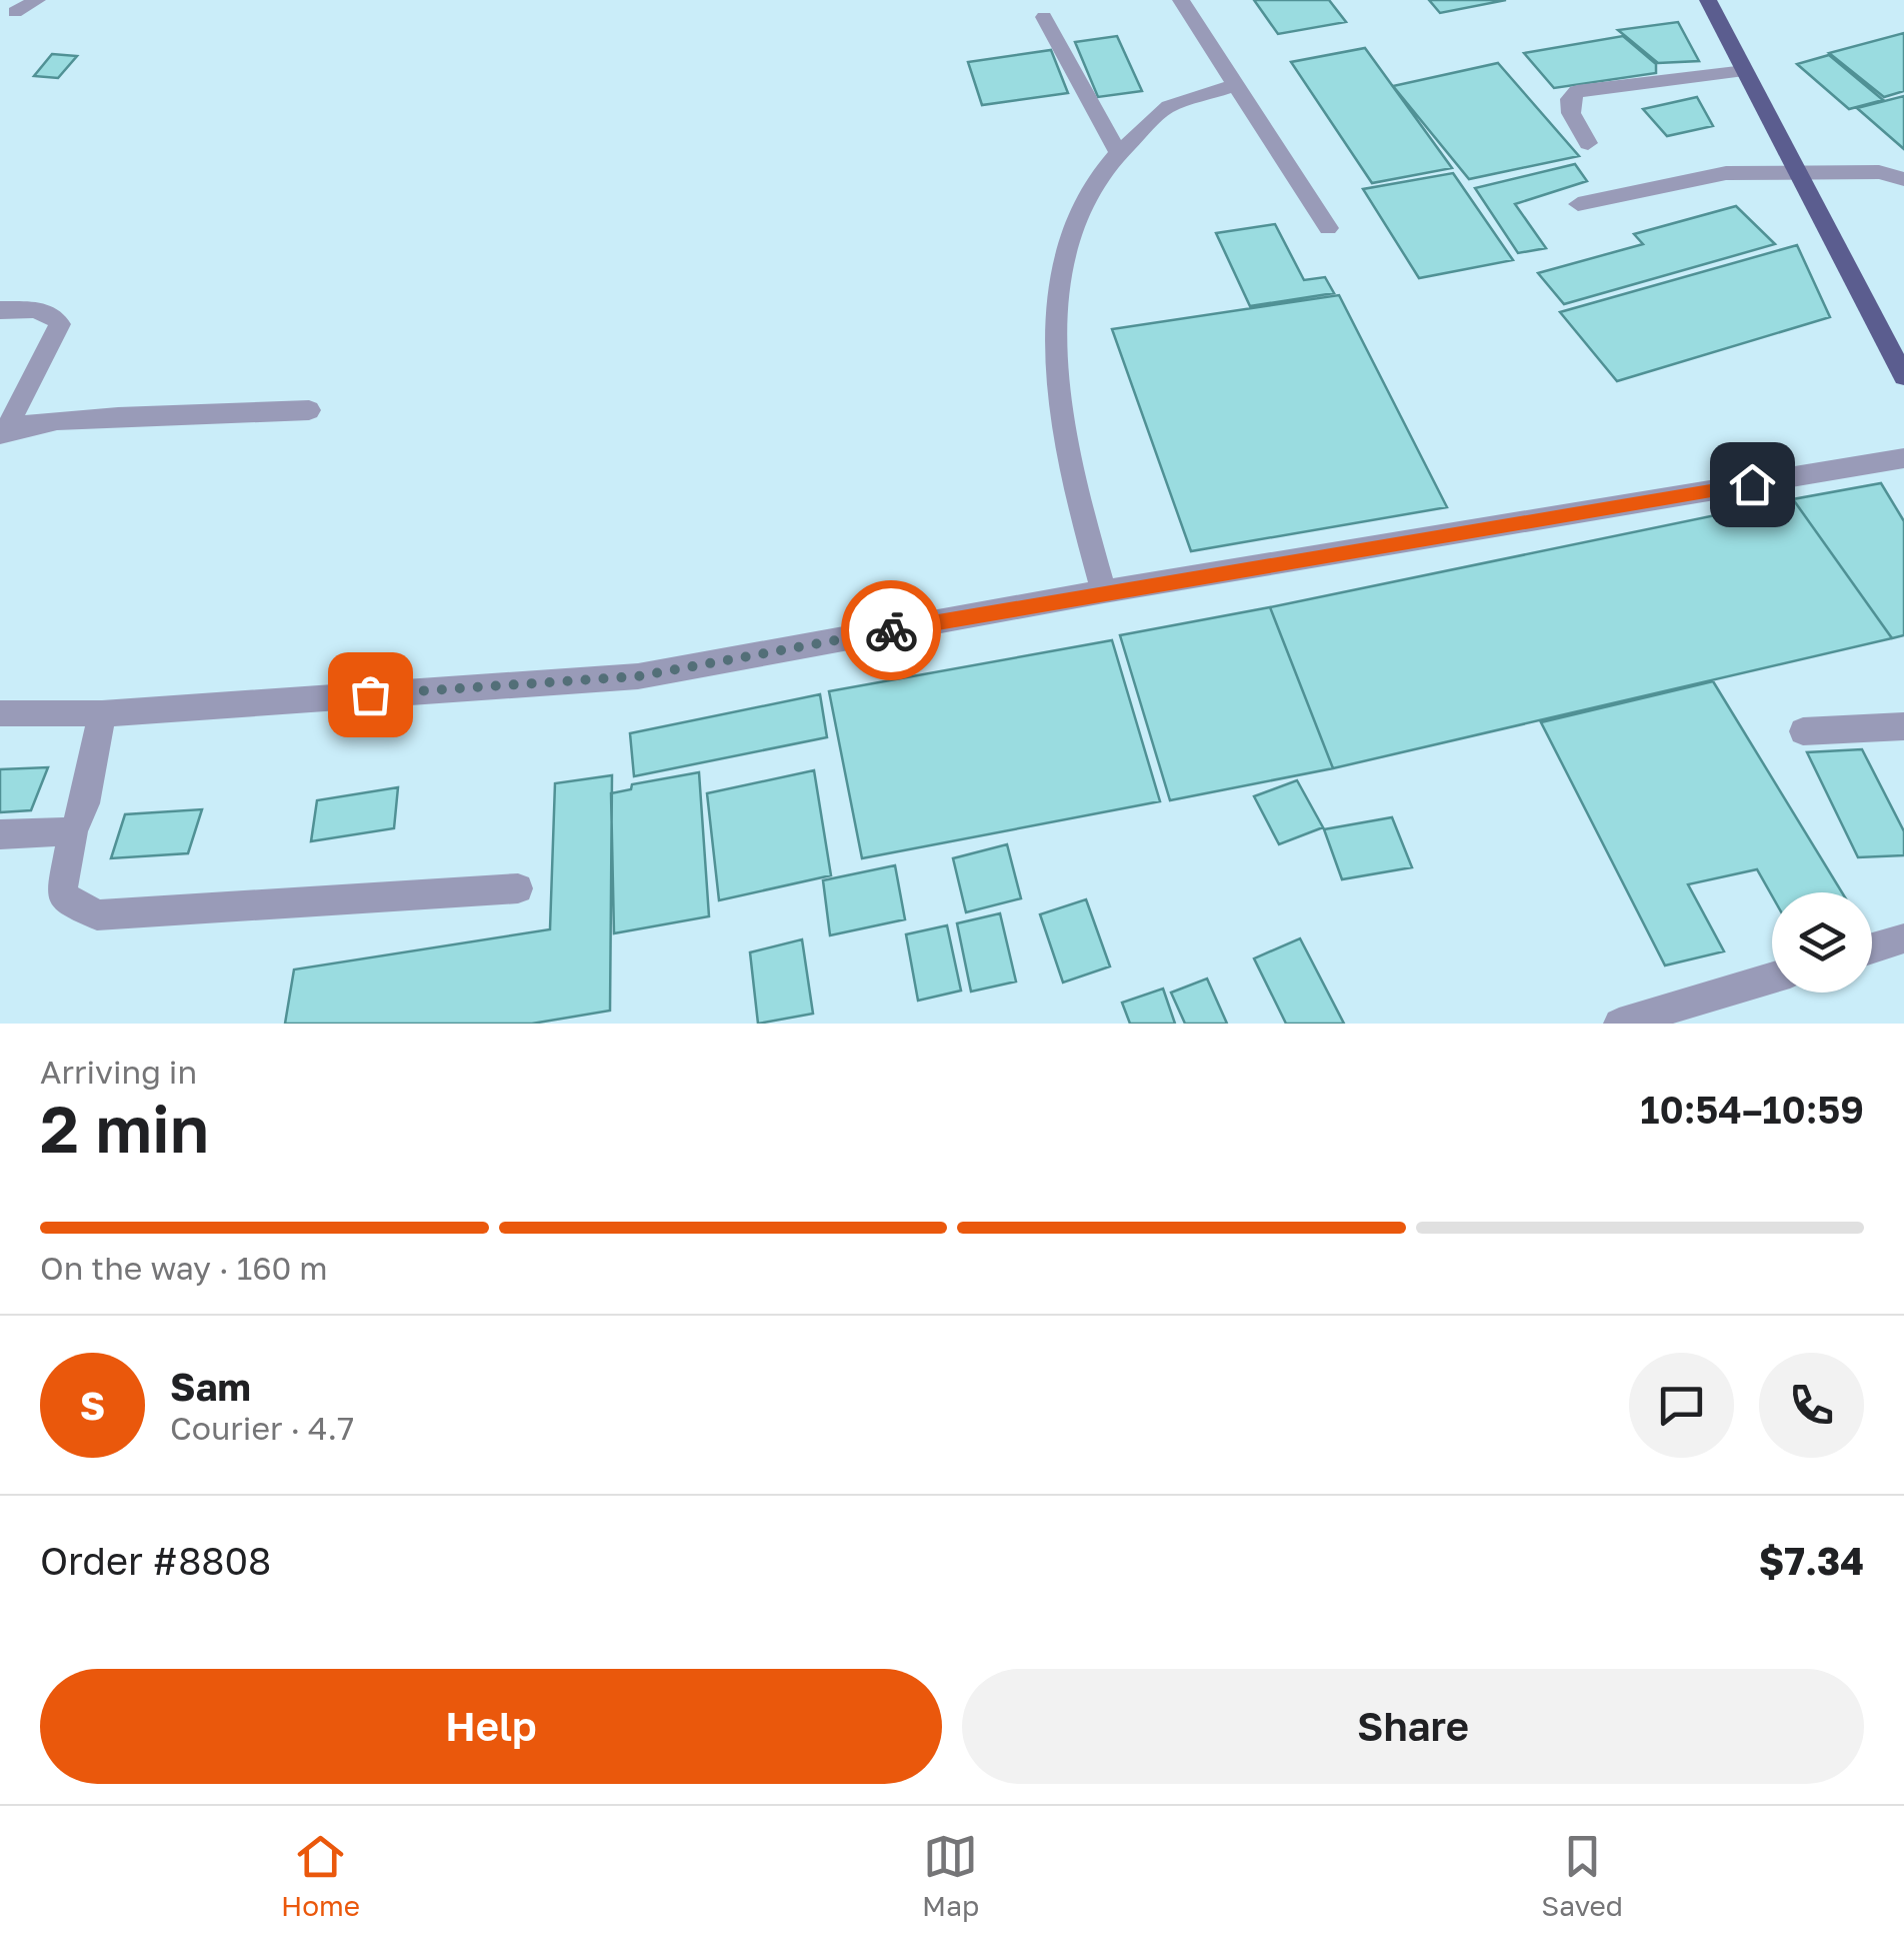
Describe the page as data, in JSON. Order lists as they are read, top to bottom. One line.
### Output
{"page":{"heading":["2 min","Arriving in","10:54–10:59"],"panel":["Sam","Courier · 4.7","Order #8808","$7.34"],"bar":"On the way · 160 m","round":"S","buttons":["Help","Share"],"tabs":["Home","Map","Saved"]}}
